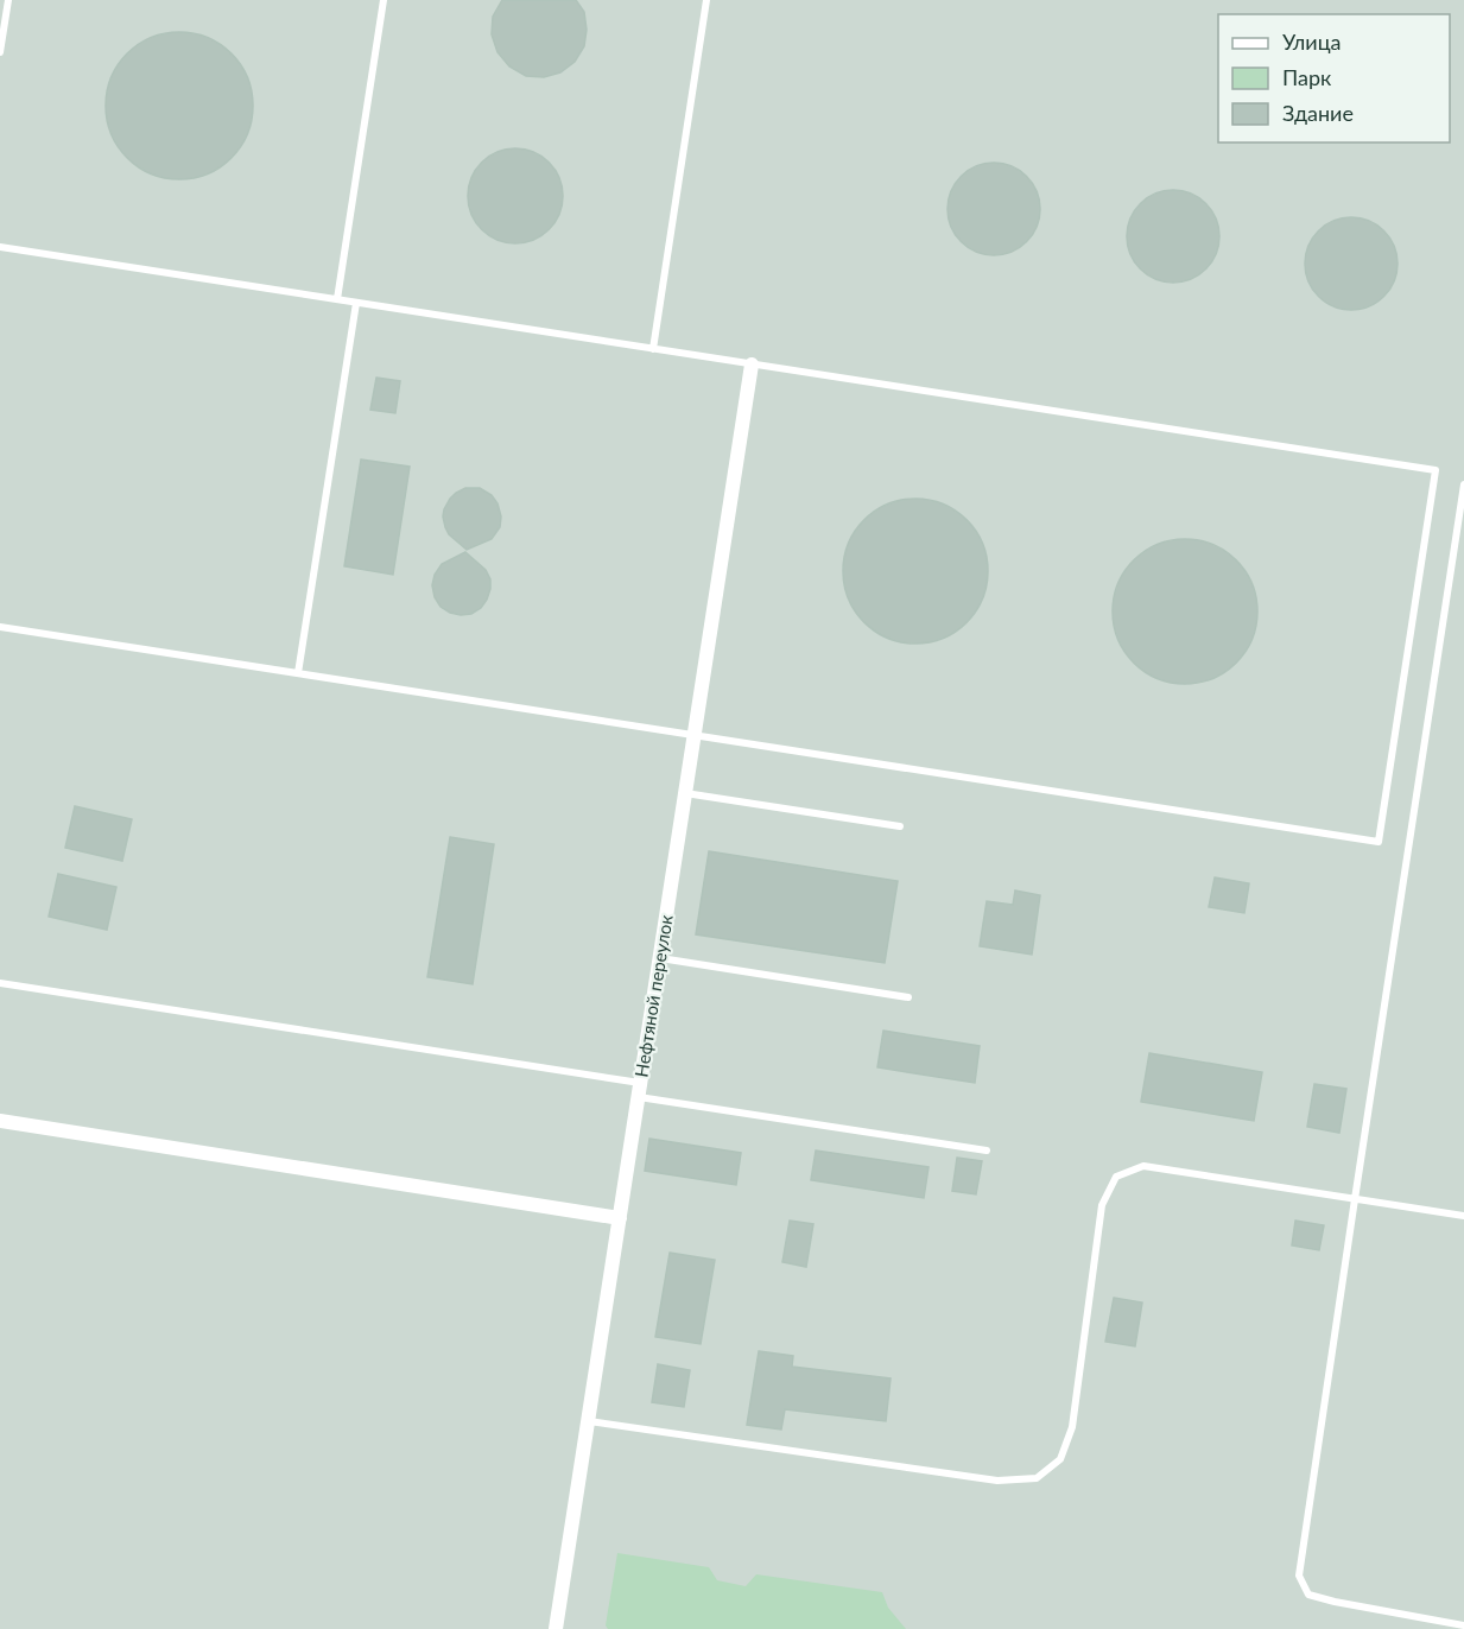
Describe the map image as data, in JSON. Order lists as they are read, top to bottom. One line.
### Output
{"streets":{"street":["Нефтяной переулок"]},"legend":["Улица","Парк","Здание"]}
